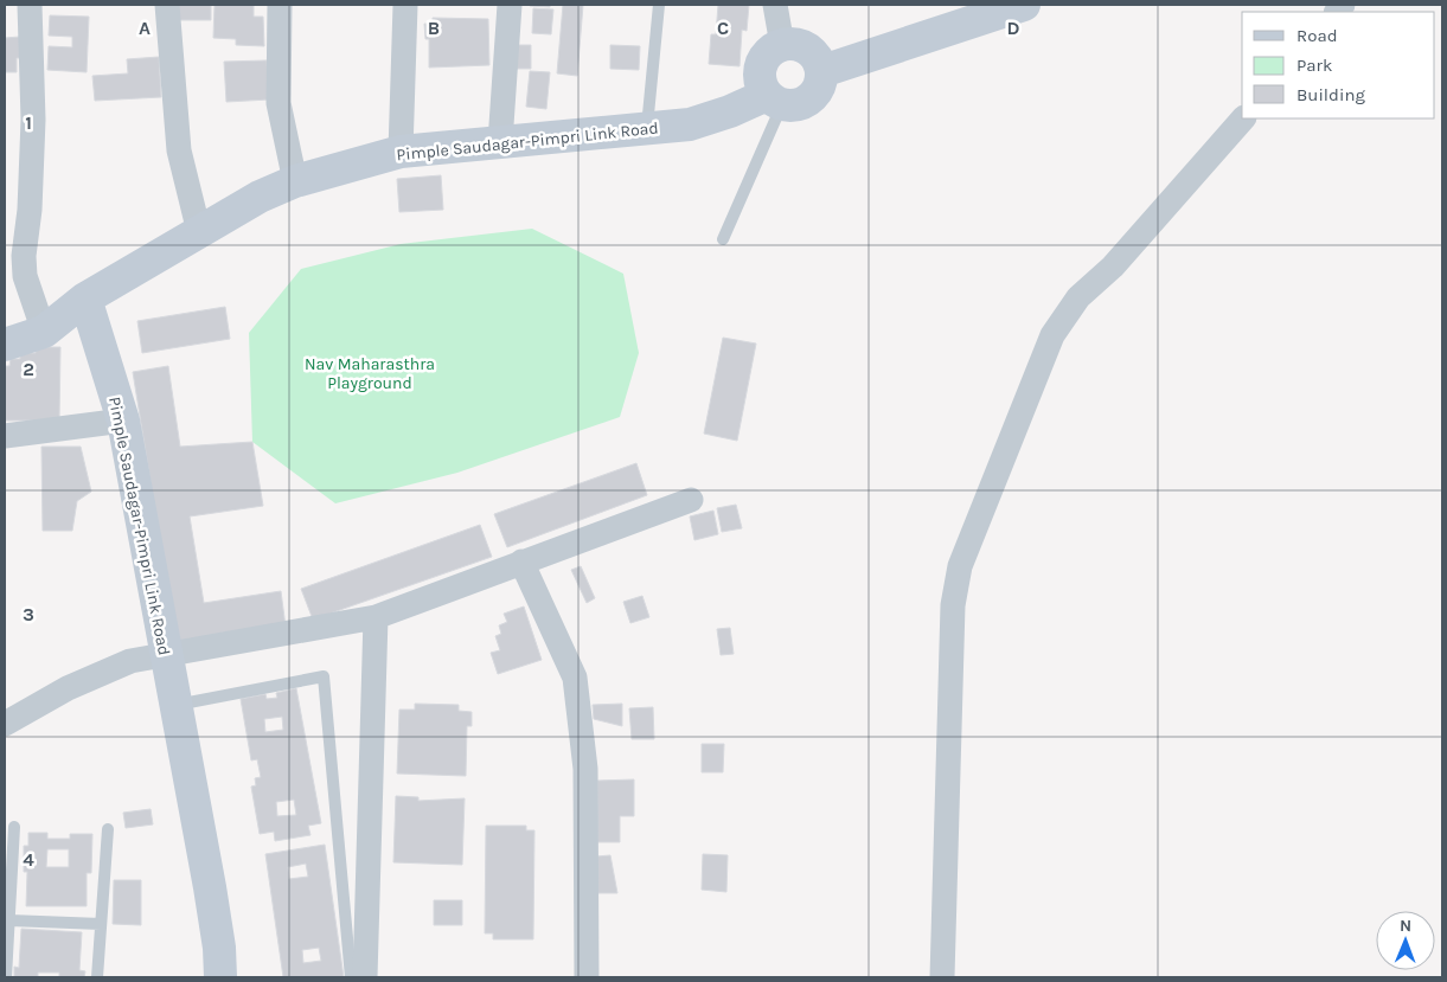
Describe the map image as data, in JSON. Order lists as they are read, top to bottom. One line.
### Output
{"streets":{"street":["Pimple Saudagar-Pimpri Link Road"]},"parks":["Nav Maharasthra Playground"],"legend":["Road","Park","Building"],"north":"top","grid":{"columns":["A","B","C","D"],"rows":["1","2","3","4"]}}
